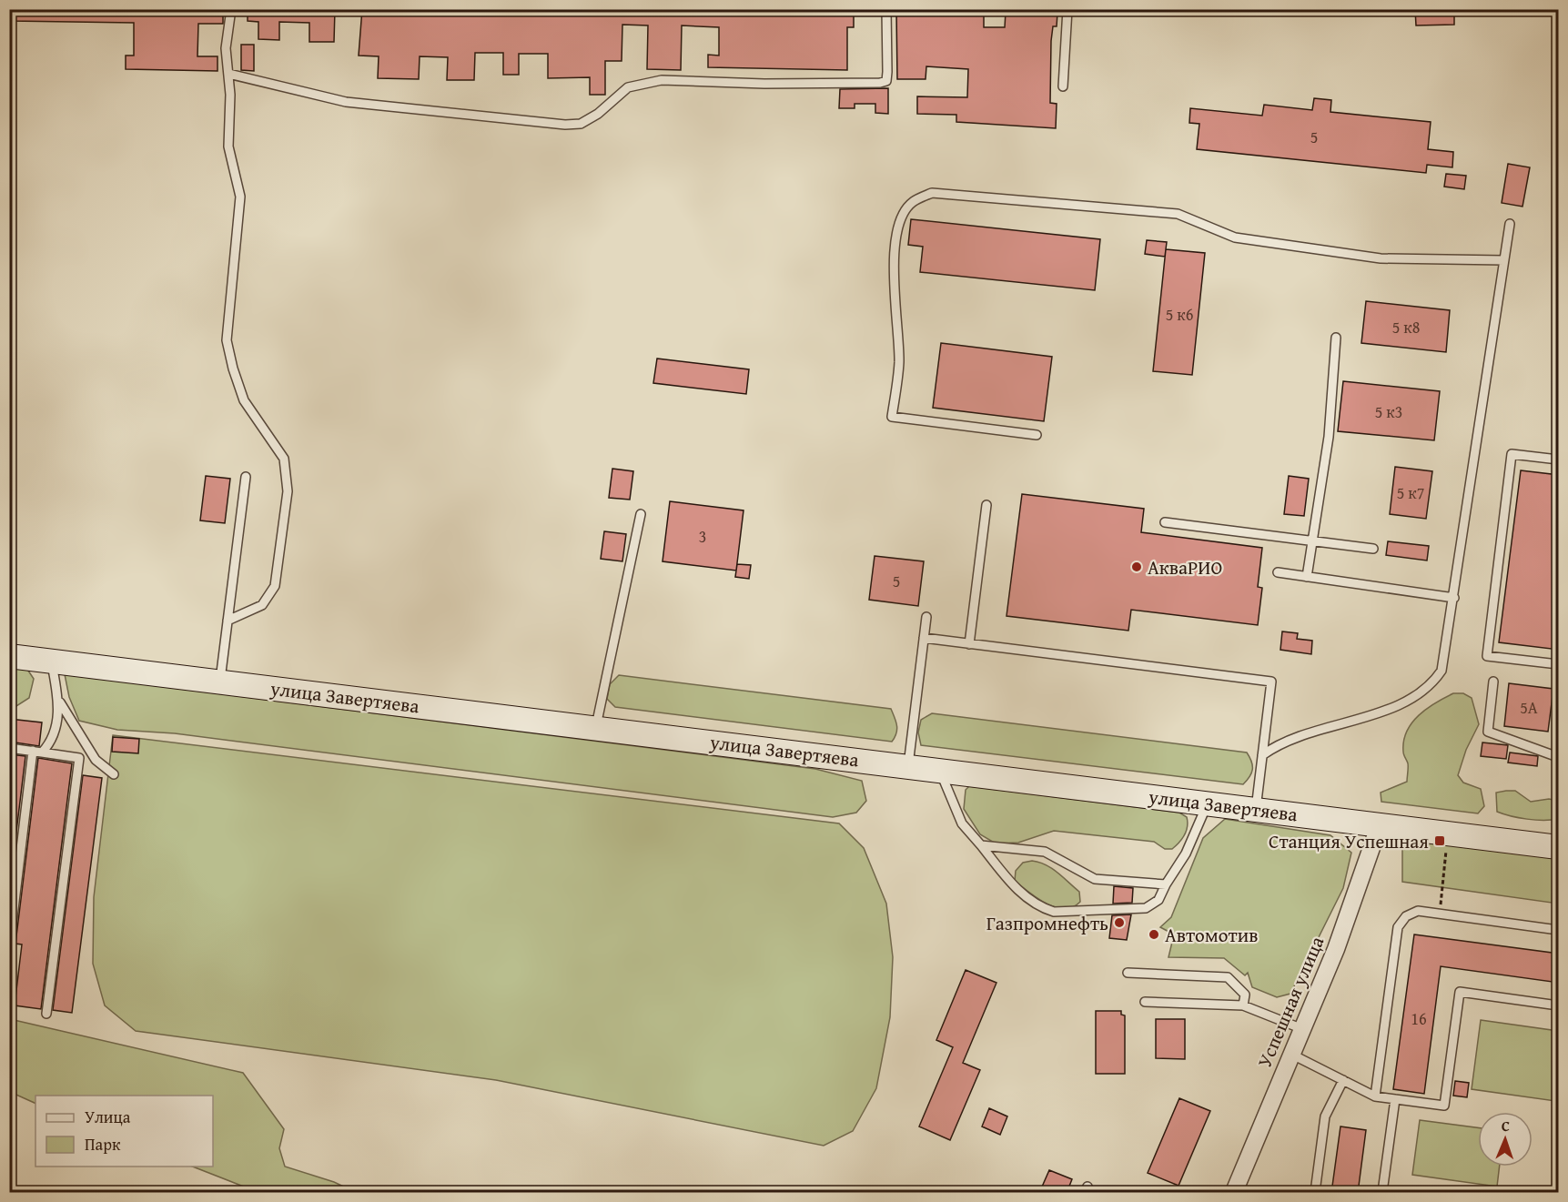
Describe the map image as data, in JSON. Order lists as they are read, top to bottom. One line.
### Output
{"streets":{"main road":["улица Завертяева"],"street":["Успешная улица"]},"crossings":[["улица Завертяева","Успешная улица"]],"places":{"other":["АкваРИО","Газпромнефть","Автомотив"],"transit":["Станция Успешная"]},"house_numbers":["5","5 к6","5 к8","5 к3","5 к7","3","5","5А","16"],"legend":["Улица","Парк"],"north":"top"}
